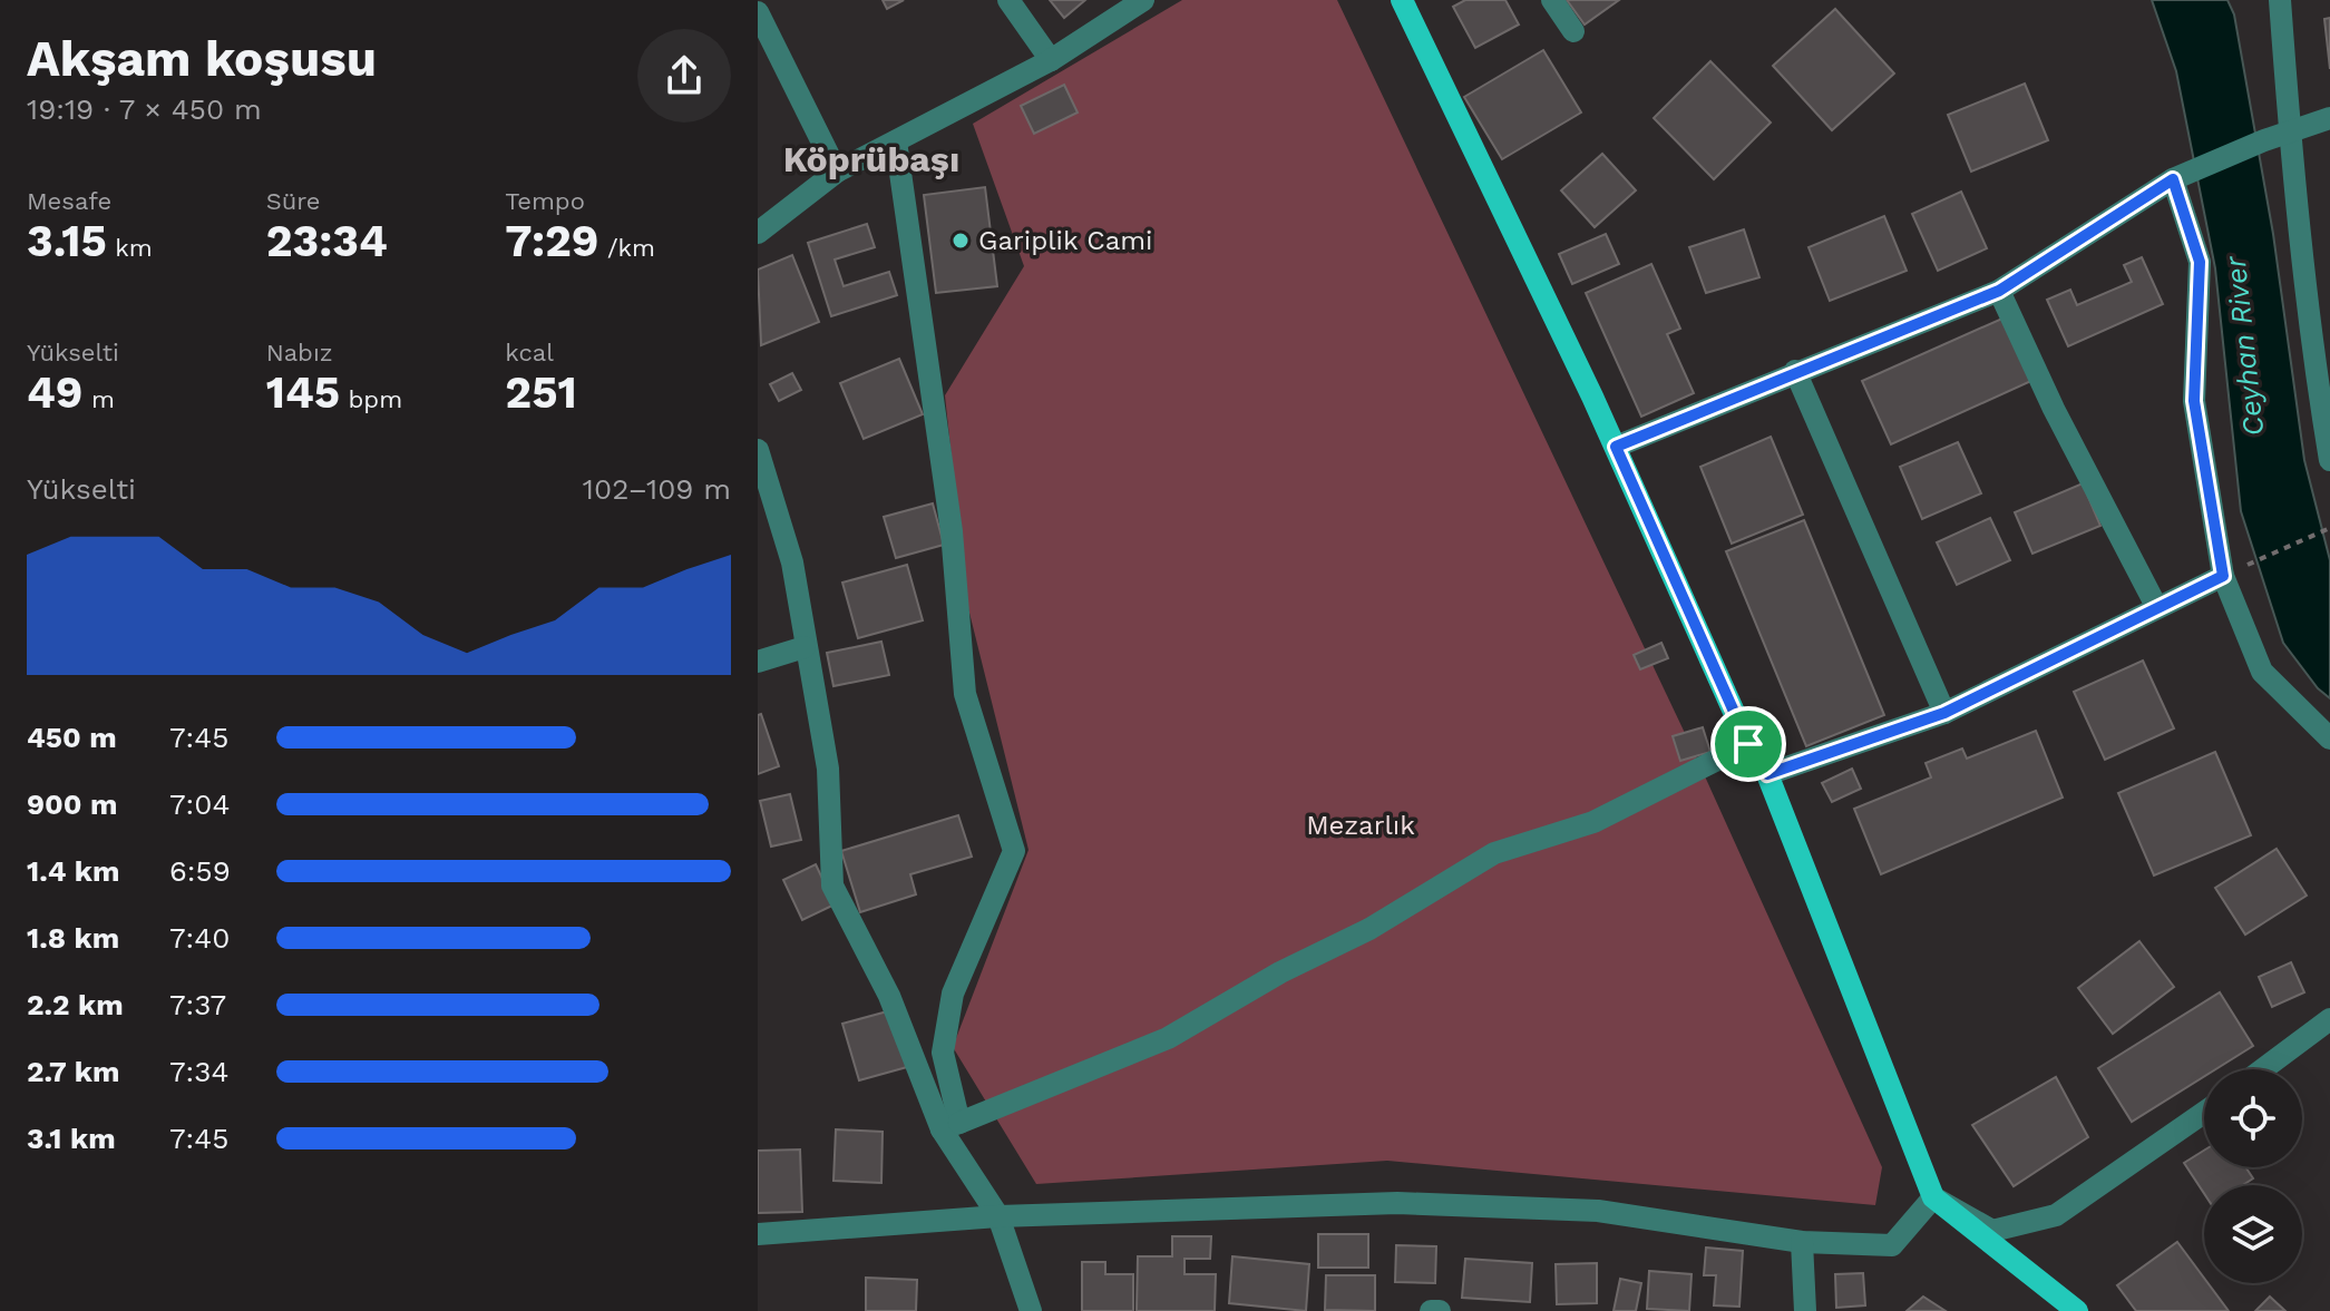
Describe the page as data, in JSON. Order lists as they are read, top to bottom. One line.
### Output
{"districts":["Köprübaşı"],"water":["Ceyhan River"],"parks":["Mezarlık"],"places":["Gariplik Cami"],"page":{"heading":["Akşam koşusu","19:19 · 7 × 450 m"],"stats":[["Mesafe","3.15 km"],["Süre","23:34"],["Tempo","7:29 /km"],["Yükselti","49 m"],["Nabız","145 bpm"],["kcal","251"]],"chart":["Yükselti","102–109 m"],"list":[{"name":"450 m","note":"7:45"},{"name":"900 m","note":"7:04"},{"name":"1.4 km","note":"6:59"},{"name":"1.8 km","note":"7:40"},{"name":"2.2 km","note":"7:37"},{"name":"2.7 km","note":"7:34"},{"name":"3.1 km","note":"7:45"}]}}
